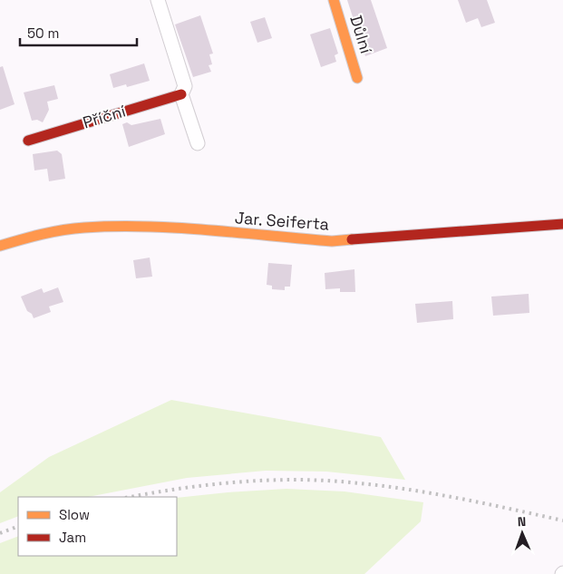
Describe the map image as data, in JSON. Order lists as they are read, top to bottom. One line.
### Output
{"streets":{"street":["Důlní","Příční","Jar. Seiferta"]},"legend":["Slow","Jam"],"scale_bar":"50 m","north":"top"}
